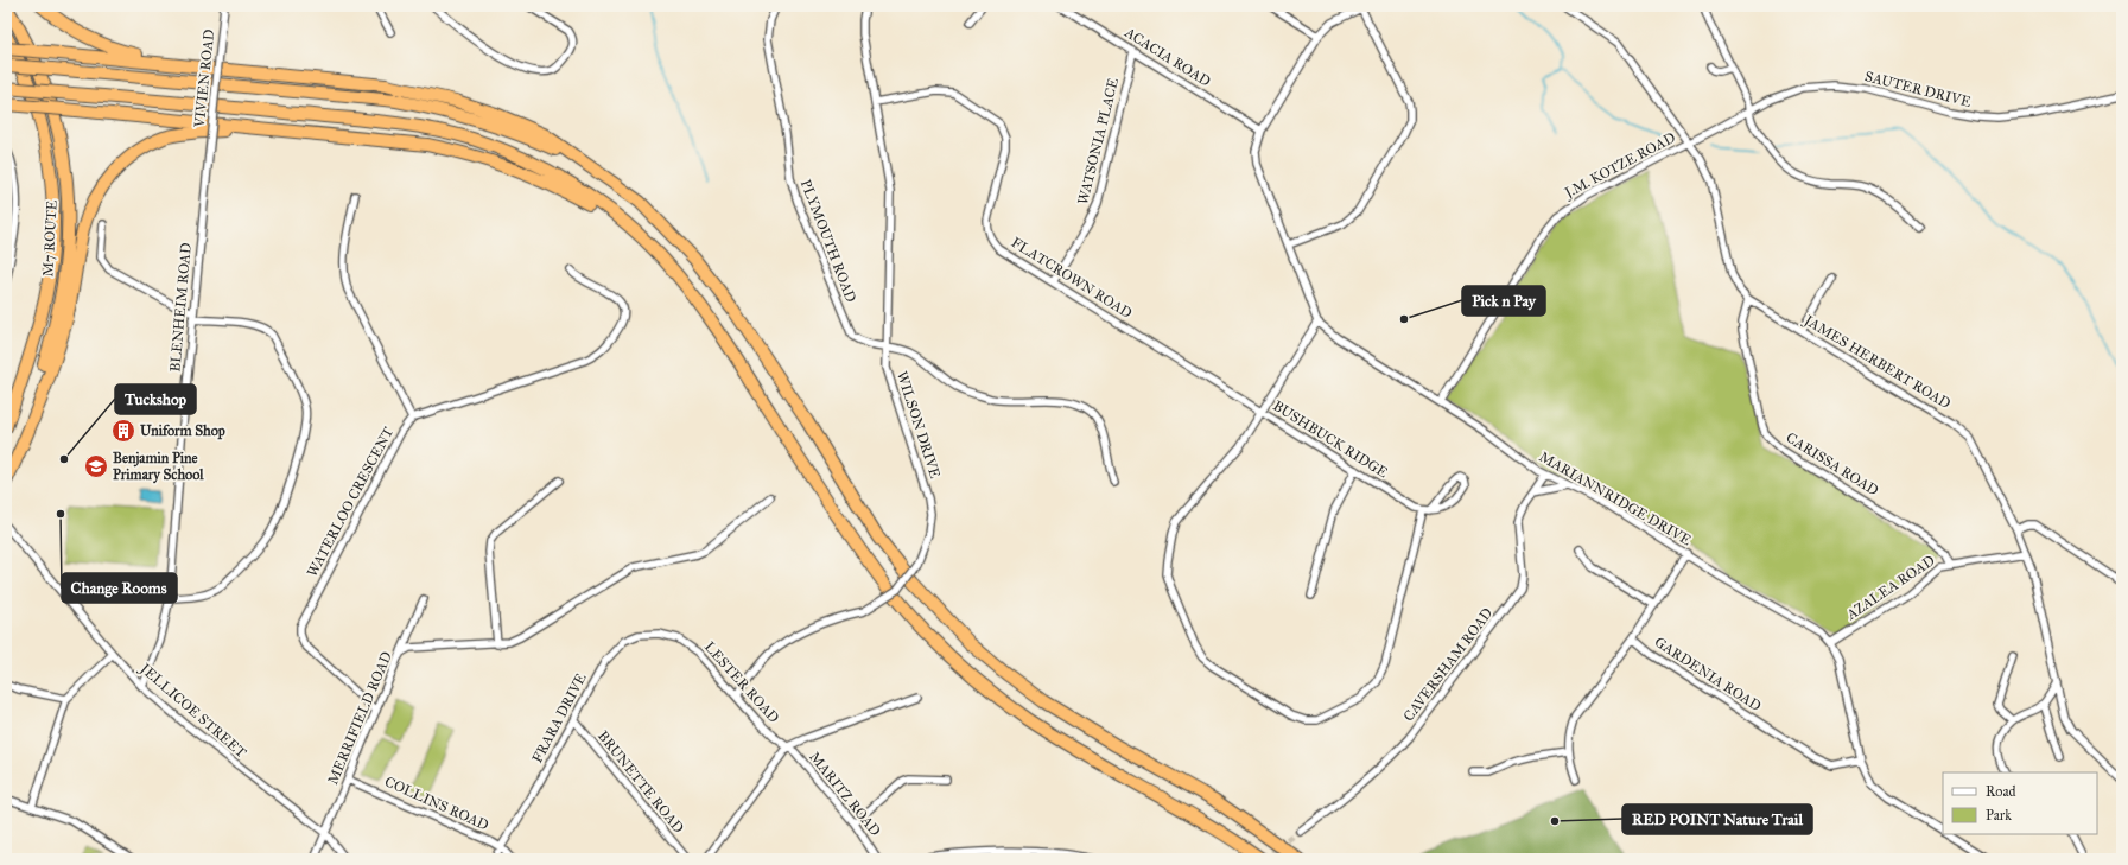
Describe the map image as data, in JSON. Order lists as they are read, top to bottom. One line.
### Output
{"streets":{"highway":["M7 ROUTE"],"street":["ACACIA ROAD","VIVIEN ROAD","SAUTER DRIVE","WATSONIA PLACE","J.M. KOTZE ROAD","PLYMOUTH ROAD","FLATCROWN ROAD","BLENHEIM ROAD","JAMES HERBERT ROAD","WILSON DRIVE","BUSHBUCK RIDGE","CARISSA ROAD","MARIANNRIDGE DRIVE","WATERLOO CRESCENT","AZALEA ROAD","CAVERSHAM ROAD","GARDENIA ROAD","LESTER ROAD","JELLICOE STREET","MERRIFIELD ROAD","FRARA DRIVE","BRUNETTE ROAD","MARITZ ROAD","COLLINS ROAD"]},"crossings":[["ACACIA ROAD","WATSONIA PLACE"],["ACACIA ROAD","MARIANNRIDGE DRIVE"],["VIVIEN ROAD","BLENHEIM ROAD"],["SAUTER DRIVE","J.M. KOTZE ROAD"],["SAUTER DRIVE","JAMES HERBERT ROAD"],["WATSONIA PLACE","FLATCROWN ROAD"],["J.M. KOTZE ROAD","JAMES HERBERT ROAD"],["J.M. KOTZE ROAD","MARIANNRIDGE DRIVE"],["PLYMOUTH ROAD","WILSON DRIVE"],["FLATCROWN ROAD","WILSON DRIVE"],["FLATCROWN ROAD","BUSHBUCK RIDGE"],["BLENHEIM ROAD","JELLICOE STREET"],["JAMES HERBERT ROAD","CARISSA ROAD"],["JAMES HERBERT ROAD","AZALEA ROAD"],["WILSON DRIVE","LESTER ROAD"],["BUSHBUCK RIDGE","MARIANNRIDGE DRIVE"],["CARISSA ROAD","AZALEA ROAD"],["MARIANNRIDGE DRIVE","AZALEA ROAD"],["MARIANNRIDGE DRIVE","CAVERSHAM ROAD"],["MARIANNRIDGE DRIVE","GARDENIA ROAD"],["WATERLOO CRESCENT","MERRIFIELD ROAD"],["LESTER ROAD","FRARA DRIVE"],["LESTER ROAD","MARITZ ROAD"],["JELLICOE STREET","MERRIFIELD ROAD"],["MERRIFIELD ROAD","COLLINS ROAD"],["FRARA DRIVE","BRUNETTE ROAD"],["FRARA DRIVE","COLLINS ROAD"]],"places":{"other":["Pick n Pay","Tuckshop","Change Rooms","RED POINT Nature Trail"],"building":["Uniform Shop"],"school or university":["Benjamin Pine Primary School"]},"legend":["Road","Park"]}
